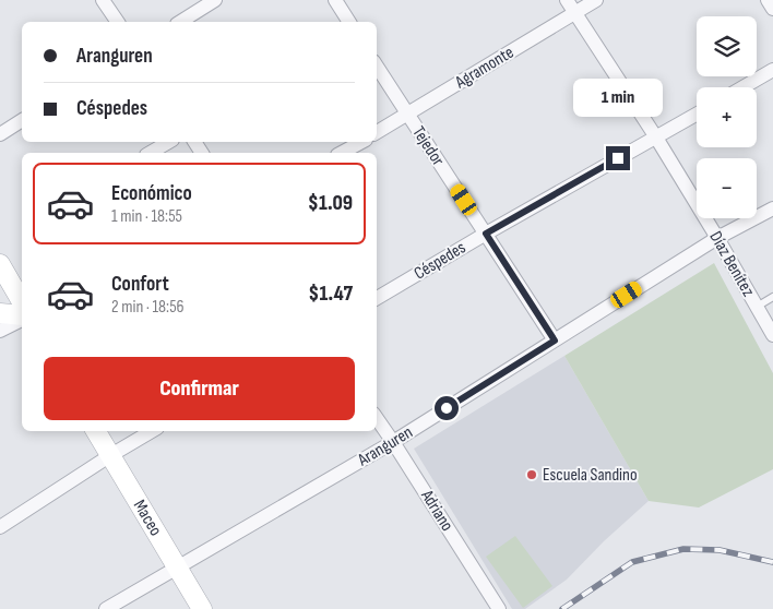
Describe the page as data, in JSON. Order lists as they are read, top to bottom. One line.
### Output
{"streets":{"main road":["Maceo"],"street":["Agramonte","Tejedor","Céspedes","Díaz Benítez","Aranguren","Adriano"]},"crossings":[["Agramonte","Tejedor"],["Agramonte","Díaz Benítez"],["Tejedor","Céspedes"],["Tejedor","Aranguren"],["Céspedes","Díaz Benítez"],["Díaz Benítez","Aranguren"],["Aranguren","Adriano"],["Aranguren","Maceo"]],"places":["Escuela Sandino"],"page":{"map_buttons":["+","−"],"banner":["Aranguren","Céspedes"],"bubble":"1 min","list":[{"name":"Económico","note":"1 min · 18:55","value":"$1.09"},{"name":"Confort","note":"2 min · 18:56","value":"$1.47"}],"buttons":"Confirmar"}}
